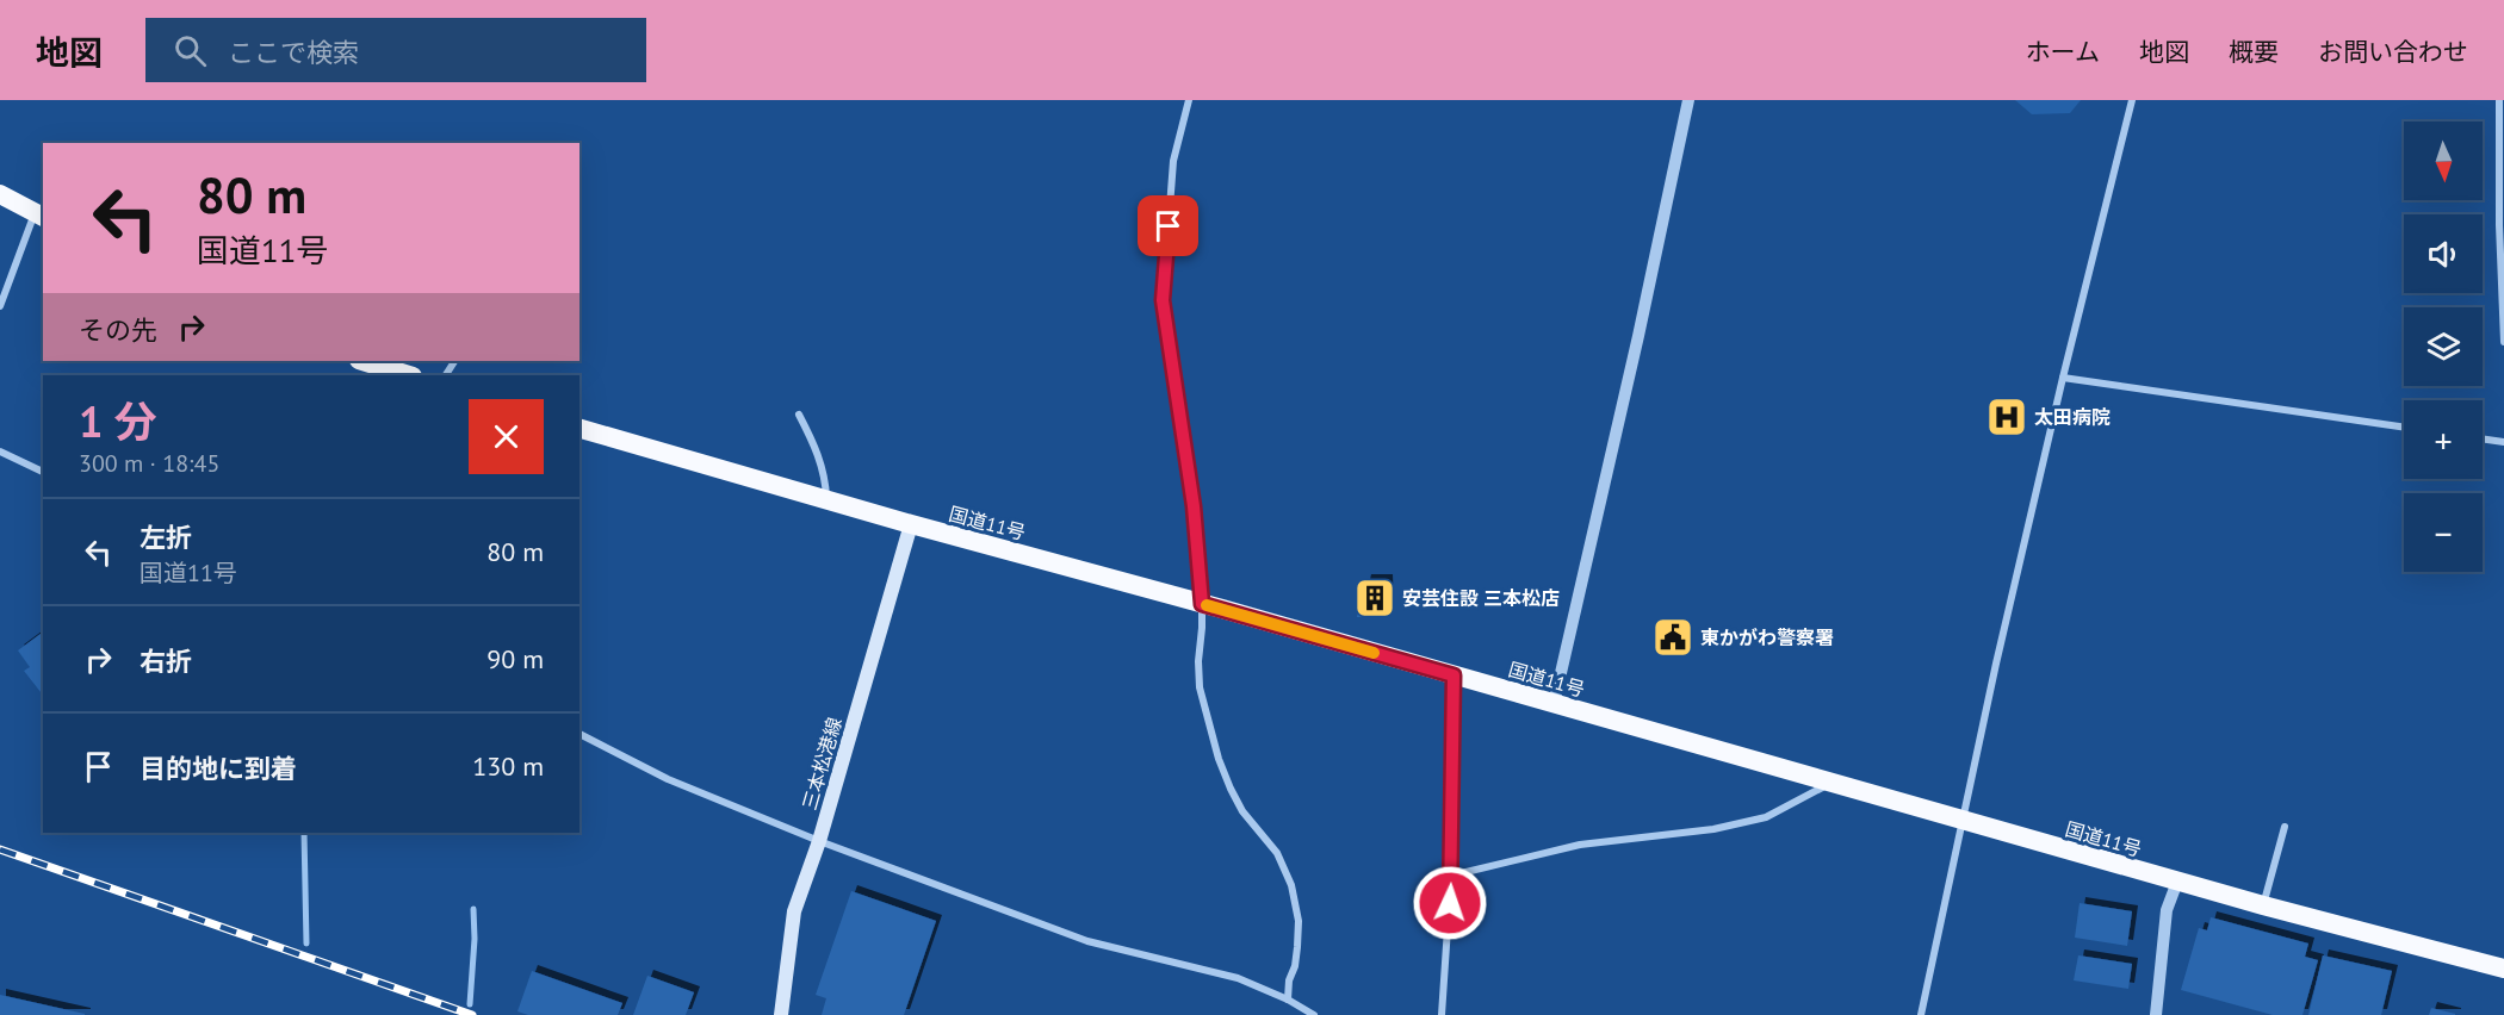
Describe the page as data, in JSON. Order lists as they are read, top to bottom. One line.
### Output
{"streets":{"highway":["国道11号"],"main road":["三本松港線"]},"crossings":[["国道11号","三本松港線"]],"places":{"hospital":["太田病院"],"building":["安芸住設 三本松店"],"public building":["東かがわ警察署"]},"north":"bottom","page":{"header":"地図","search":"ここで検索","nav":["ホーム","地図","概要","お問い合わせ"],"map_buttons":["+","−"],"turn":["80 m","国道11号"],"then":"その先","heading":["1 分","300 m · 18:45"],"list":[{"name":"左折","note":"国道11号","value":"80 m"},{"name":"右折","value":"90 m"},{"name":"目的地に到着","value":"130 m"}]}}
